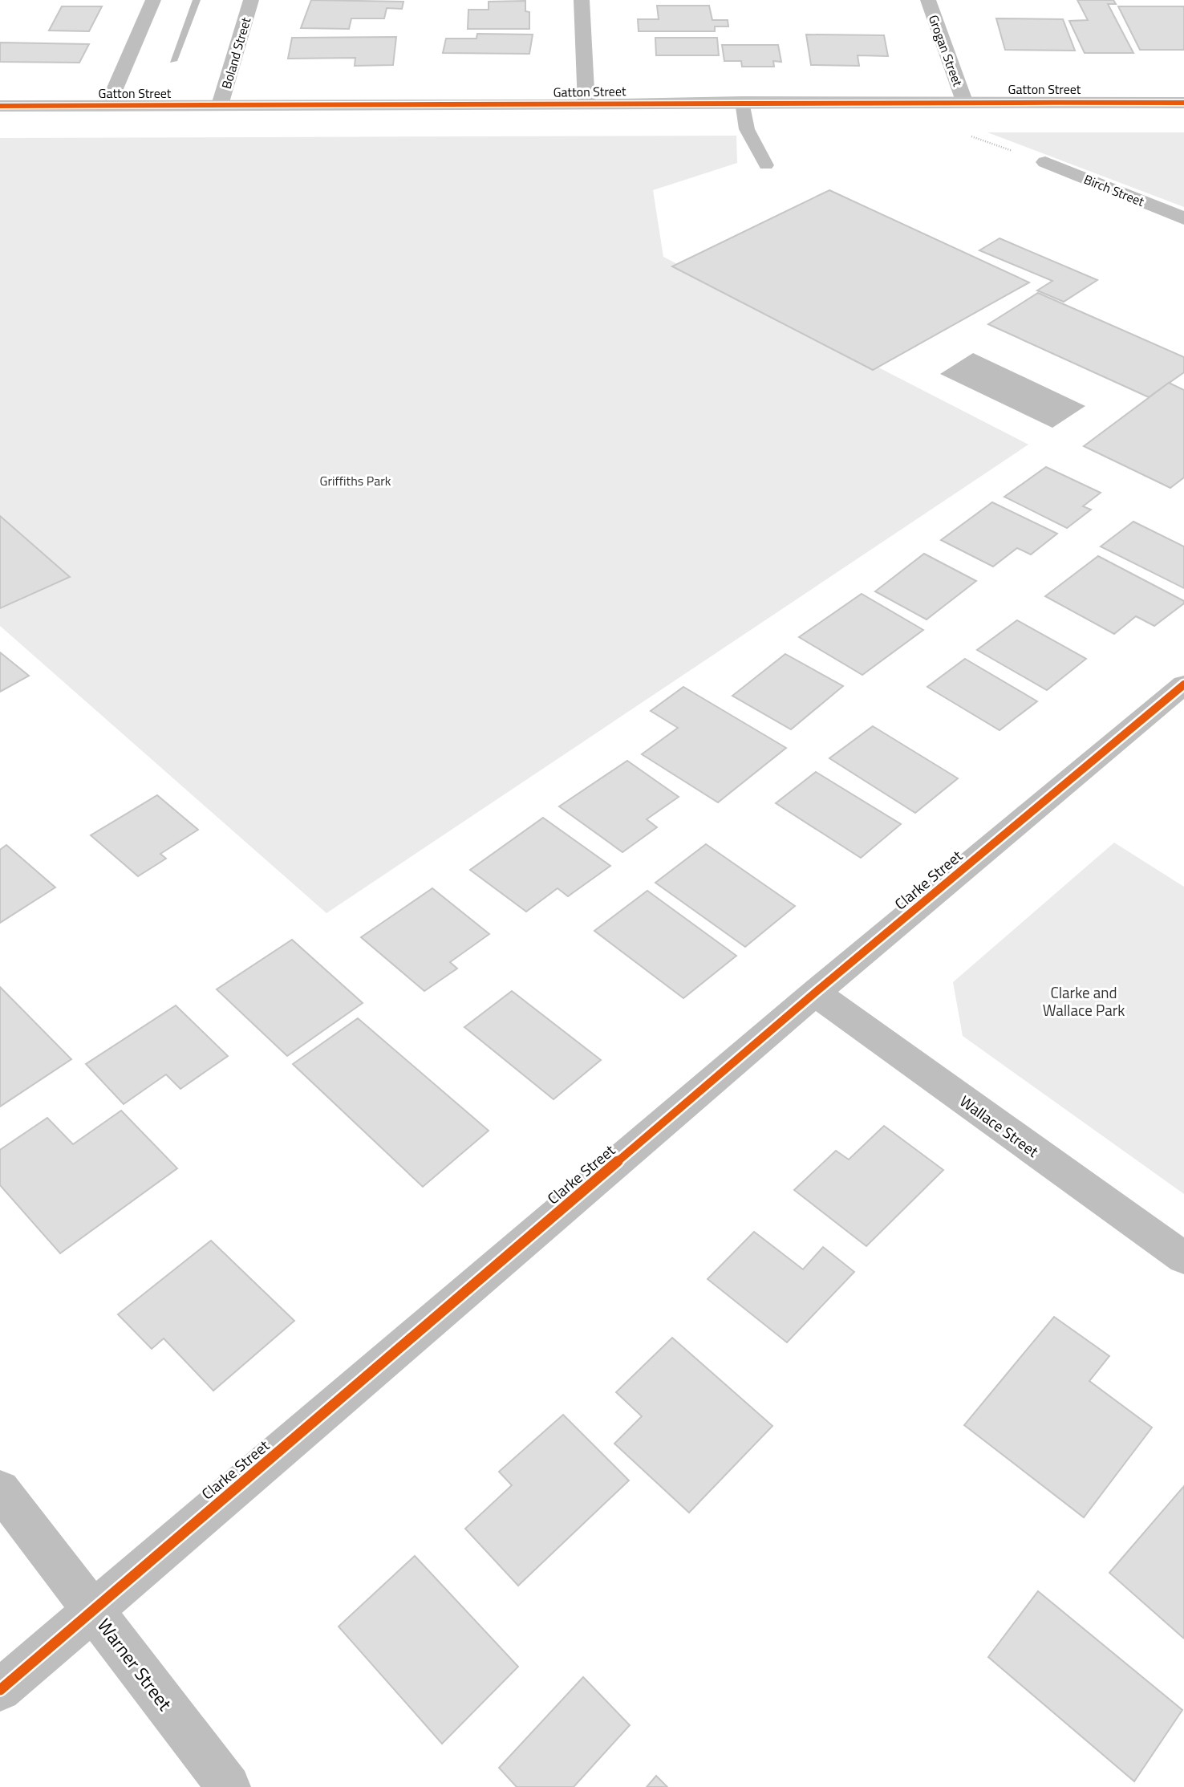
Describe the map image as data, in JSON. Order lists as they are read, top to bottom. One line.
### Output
{"streets":{"street":["Grogan Street","Boland Street","Gatton Street","Birch Street","Clarke Street","Wallace Street","Warner Street"]},"crossings":[["Grogan Street","Gatton Street"],["Boland Street","Gatton Street"],["Clarke Street","Wallace Street"],["Clarke Street","Warner Street"]],"parks":["Griffiths Park","Clarke and Wallace Park"]}
